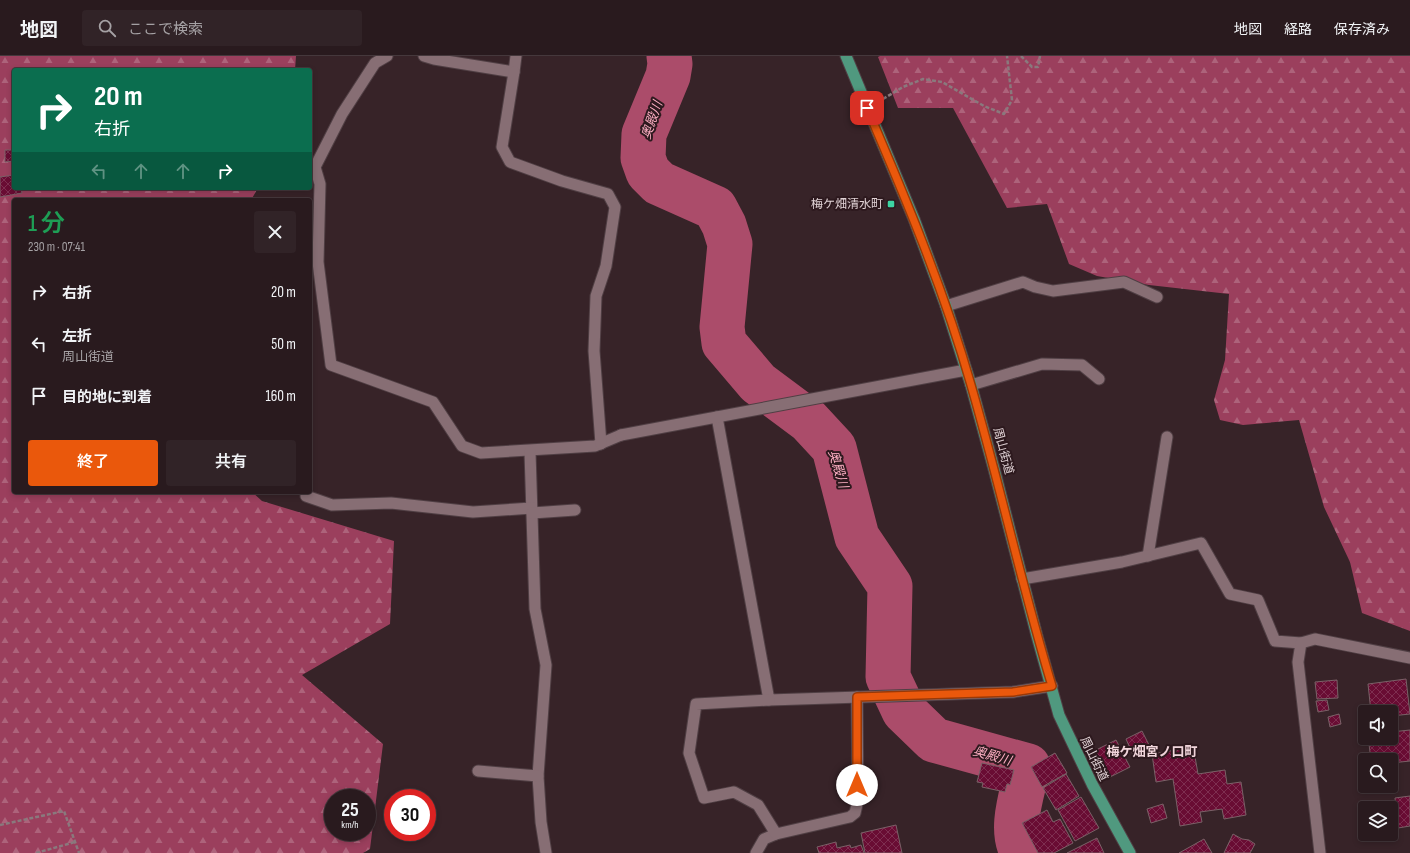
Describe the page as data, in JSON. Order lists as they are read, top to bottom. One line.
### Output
{"streets":{"highway":["周山街道"]},"districts":["梅ケ畑宮ノ口町"],"water":["奥殿川"],"places":{"transit":["梅ケ畑清水町"]},"page":{"header":"地図","search":"ここで検索","nav":["地図","経路","保存済み"],"turn":["20 m","右折"],"heading":["1 分","230 m · 07:41"],"list":[{"name":"右折","value":"20 m"},{"name":"左折","note":"周山街道","value":"50 m"},{"name":"目的地に到着","value":"160 m"}],"buttons":["終了","共有"],"speed":"25 km/h","limit":"30"}}
